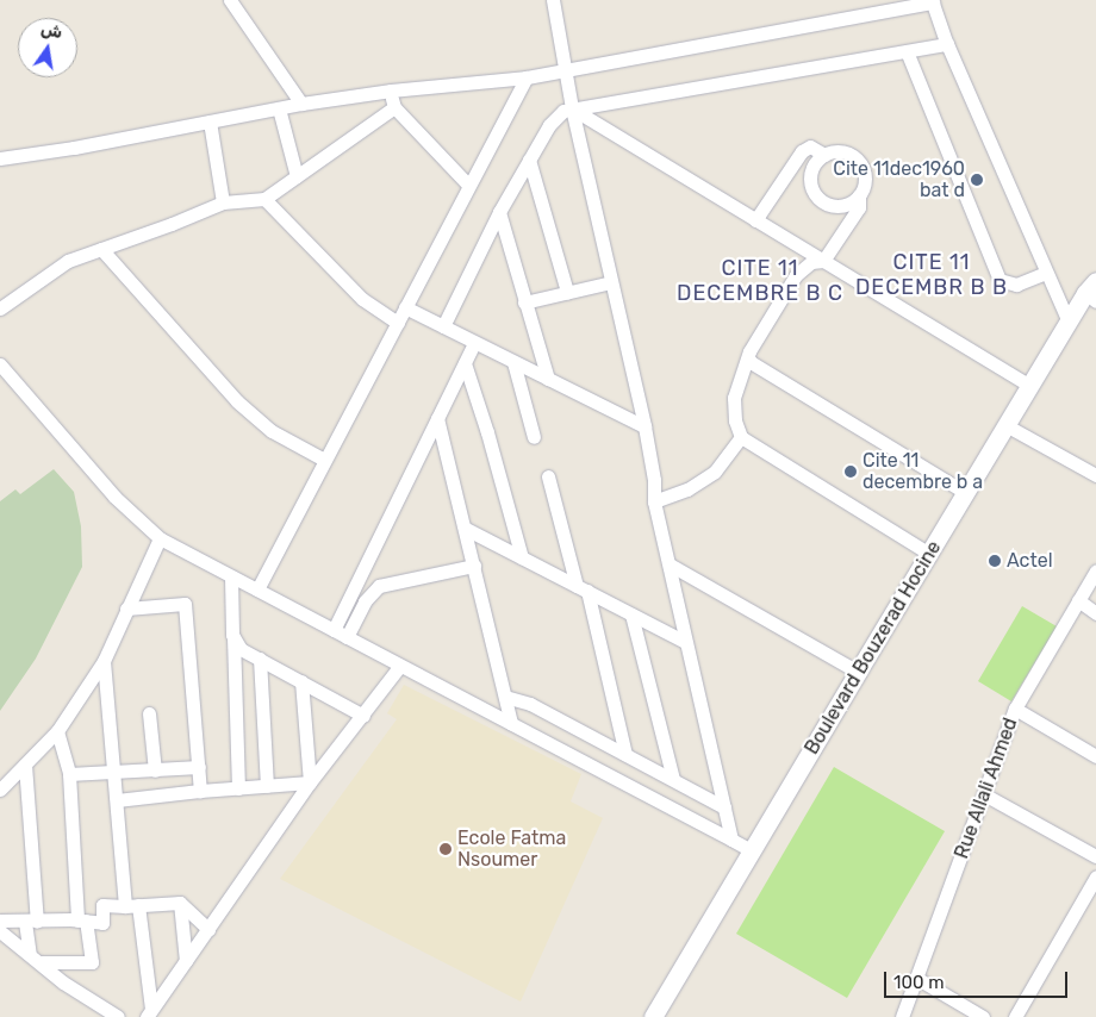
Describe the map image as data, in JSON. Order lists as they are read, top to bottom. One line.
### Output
{"streets":{"street":["Boulevard Bouzerad Hocine","Rue Allali Ahmed"]},"districts":["CITE 11 DECEMBR B B","CITE 11 DECEMBRE B C"],"places":["Cite 11dec1960 bat d","Cite 11 decembre b a","Actel","Ecole Fatma Nsoumer"],"scale_bar":"100 m","north":"top"}
